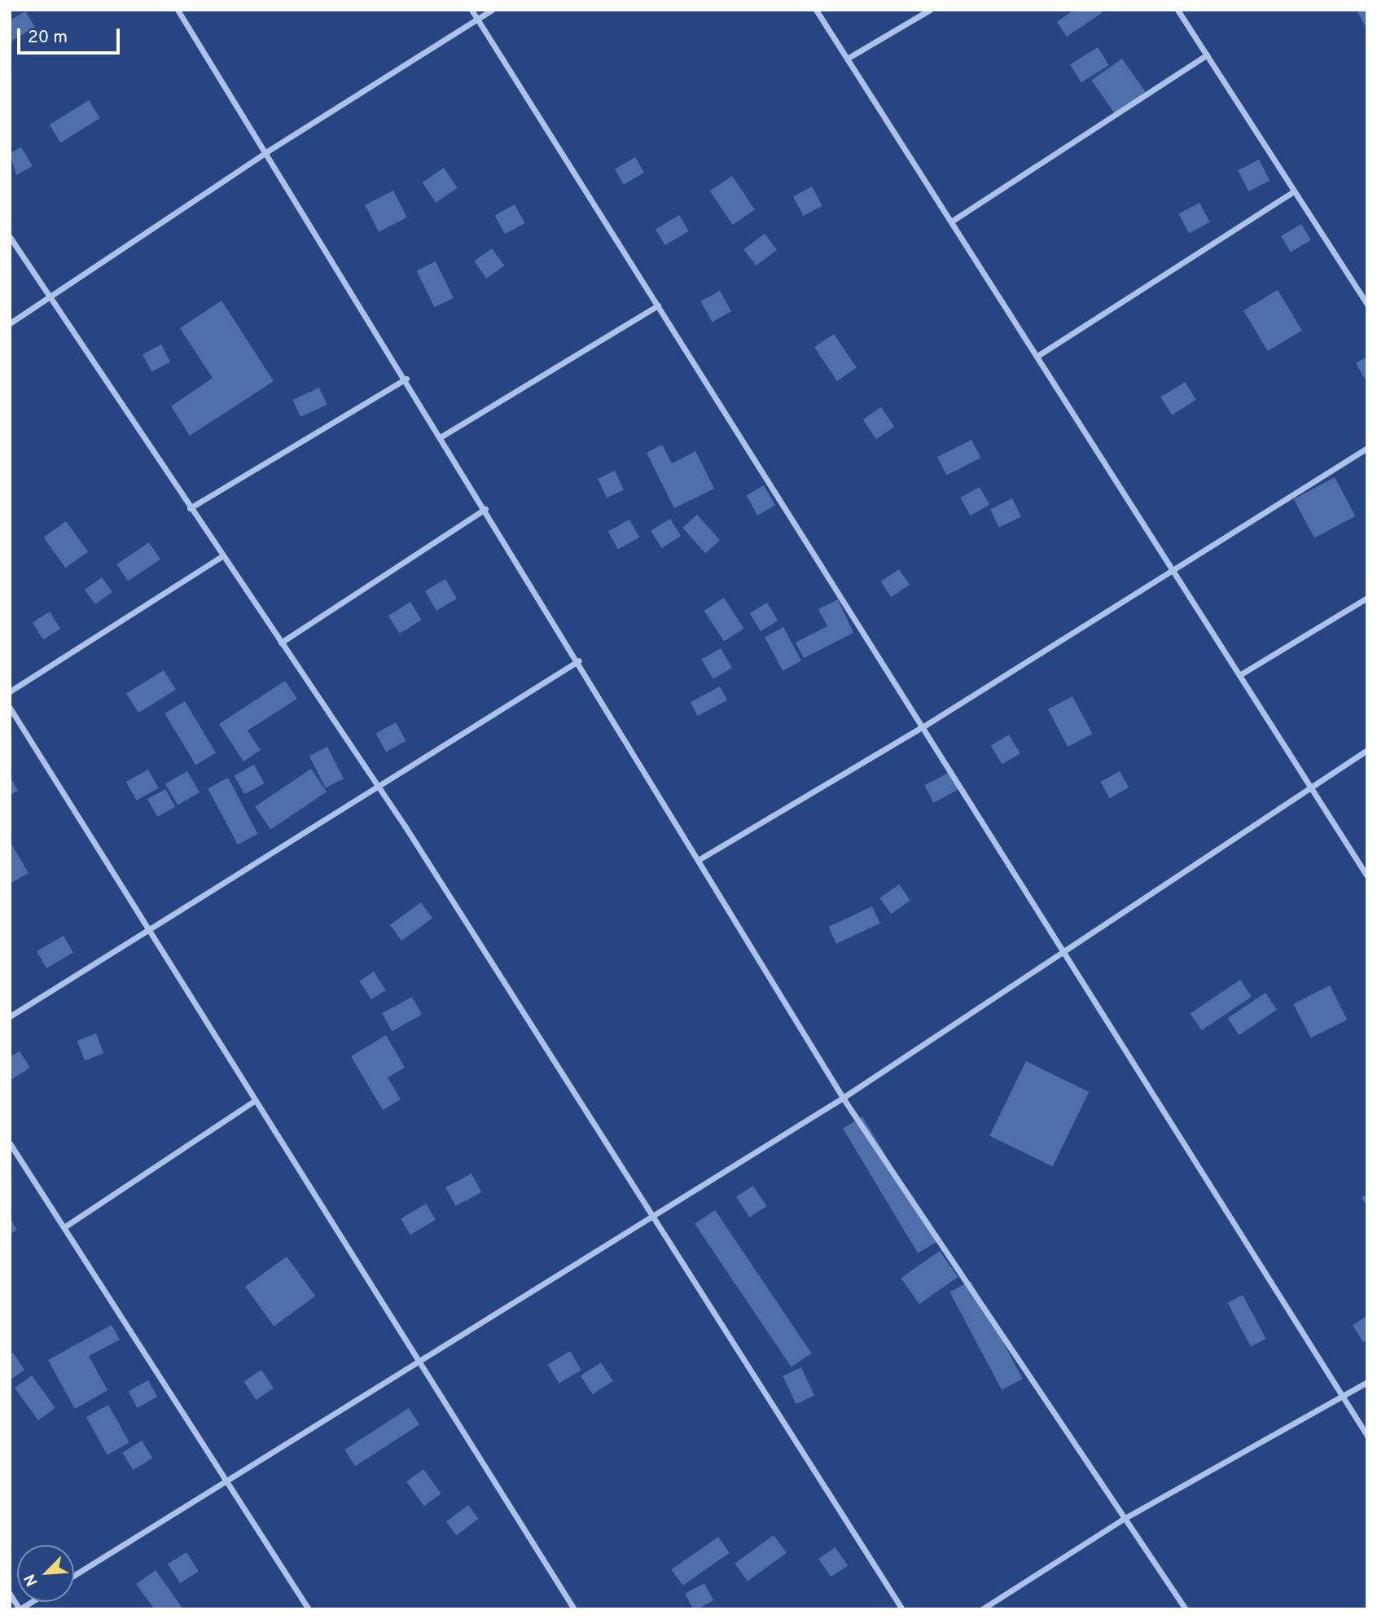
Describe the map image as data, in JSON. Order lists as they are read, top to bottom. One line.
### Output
{"scale_bar":"20 m","north":"bottom left"}
